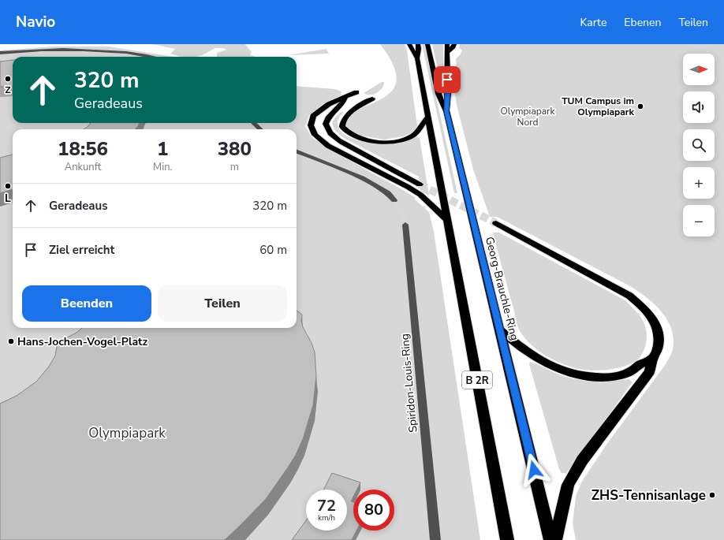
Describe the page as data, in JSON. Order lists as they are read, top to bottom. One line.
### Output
{"streets":{"highway":["Georg-Brauchle-Ring","B 2R"],"street":["Spiridon-Louis-Ring"]},"parks":["Olympiapark Nord","Olympiapark"],"places":["Z","TUM Campus im Olympiapark","L","Hans-Jochen-Vogel-Platz","ZHS-Tennisanlage"],"north":"right","page":{"header":"Navio","nav":["Karte","Ebenen","Teilen"],"map_buttons":["+","−"],"turn":["320 m","Geradeaus"],"eta":["18:56","Ankunft","1","Min.","380","m"],"list":[{"name":"Geradeaus","value":"320 m"},{"name":"Ziel erreicht","value":"60 m"}],"buttons":["Beenden","Teilen"],"speed":"72 km/h","limit":"80"}}
